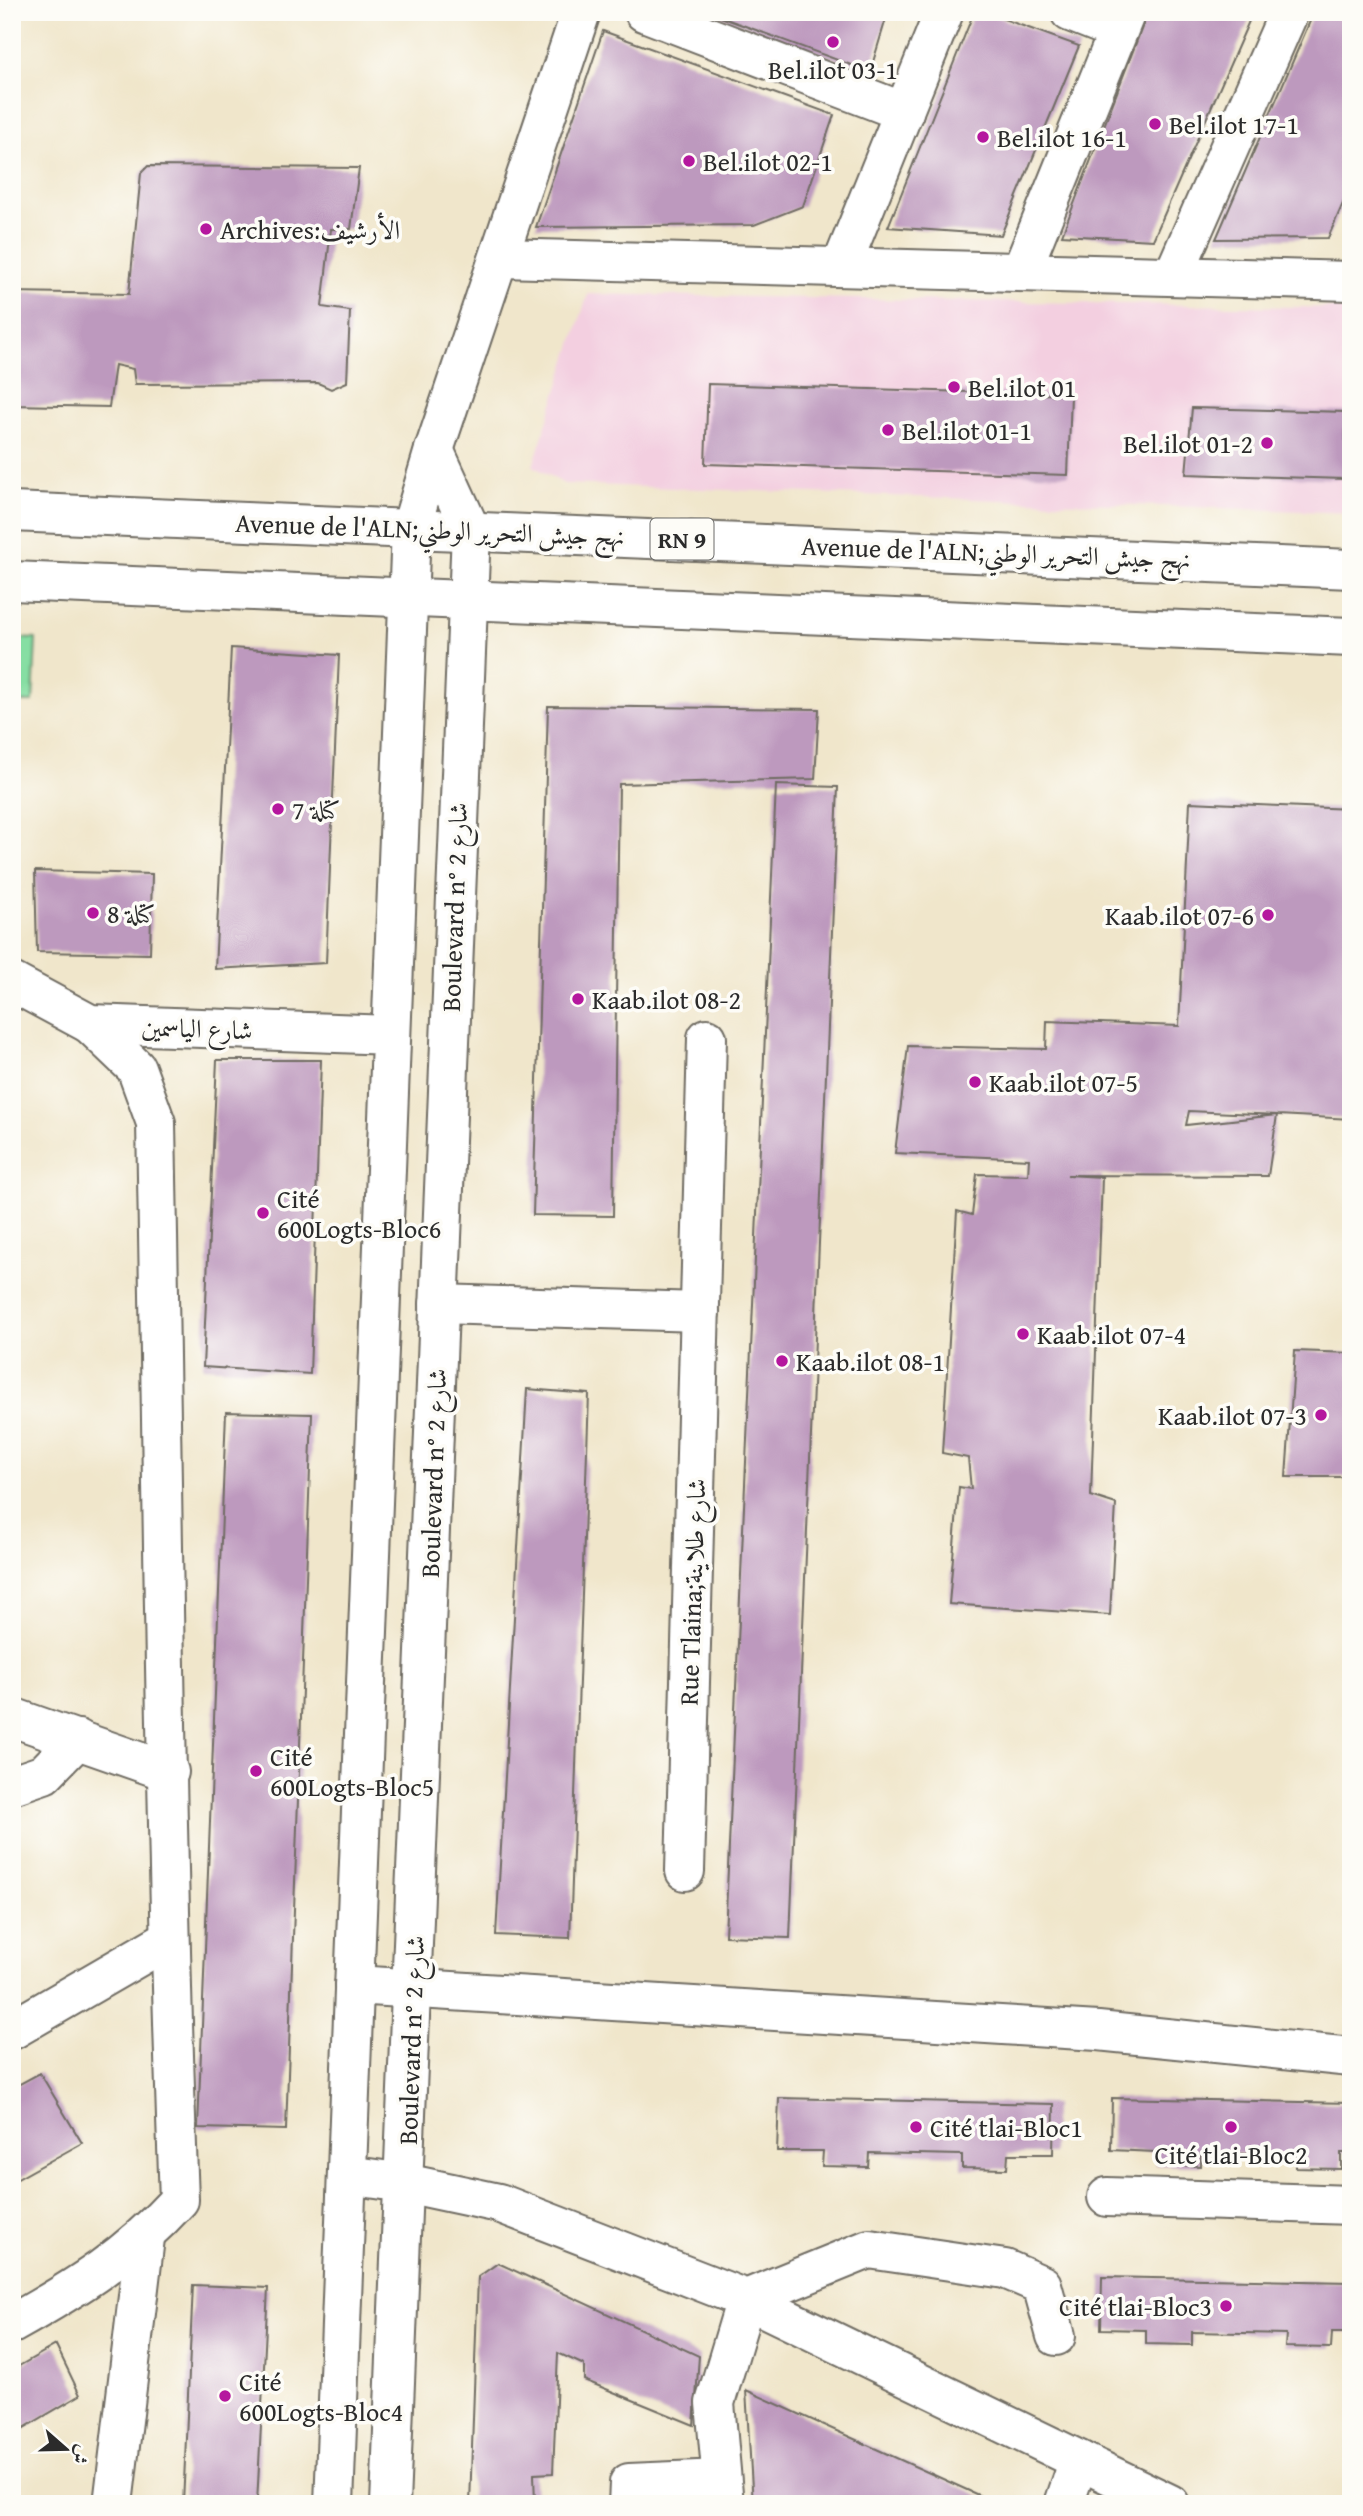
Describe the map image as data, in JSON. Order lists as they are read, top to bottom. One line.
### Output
{"streets":{"street":["Avenue de l'ALN;نهج جيش التحرير الوطني","RN 9","Boulevard n° شارع 2","شارع الياسمين","Rue Tlaina;شارع طلاينة"]},"crossings":[["Avenue de l'ALN;نهج جيش التحرير الوطني","Boulevard n° شارع 2"]],"places":["Bel.ilot 03-1","Bel.ilot 17-1","Bel.ilot 16-1","Bel.ilot 02-1","Archives:الأرشيف","Bel.ilot 01","Bel.ilot 01-1","Bel.ilot 01-2","كتلة 7","كتلة 8","Kaab.ilot 07-6","Kaab.ilot 08-2","Kaab.ilot 07-5","Cité 600Logts-Bloc6","Kaab.ilot 07-4","Kaab.ilot 08-1","Kaab.ilot 07-3","Cité 600Logts-Bloc5","Cité tlai-Bloc1","Cité tlai-Bloc2","Cité tlai-Bloc3","Cité 600Logts-Bloc4"],"north":"right"}
